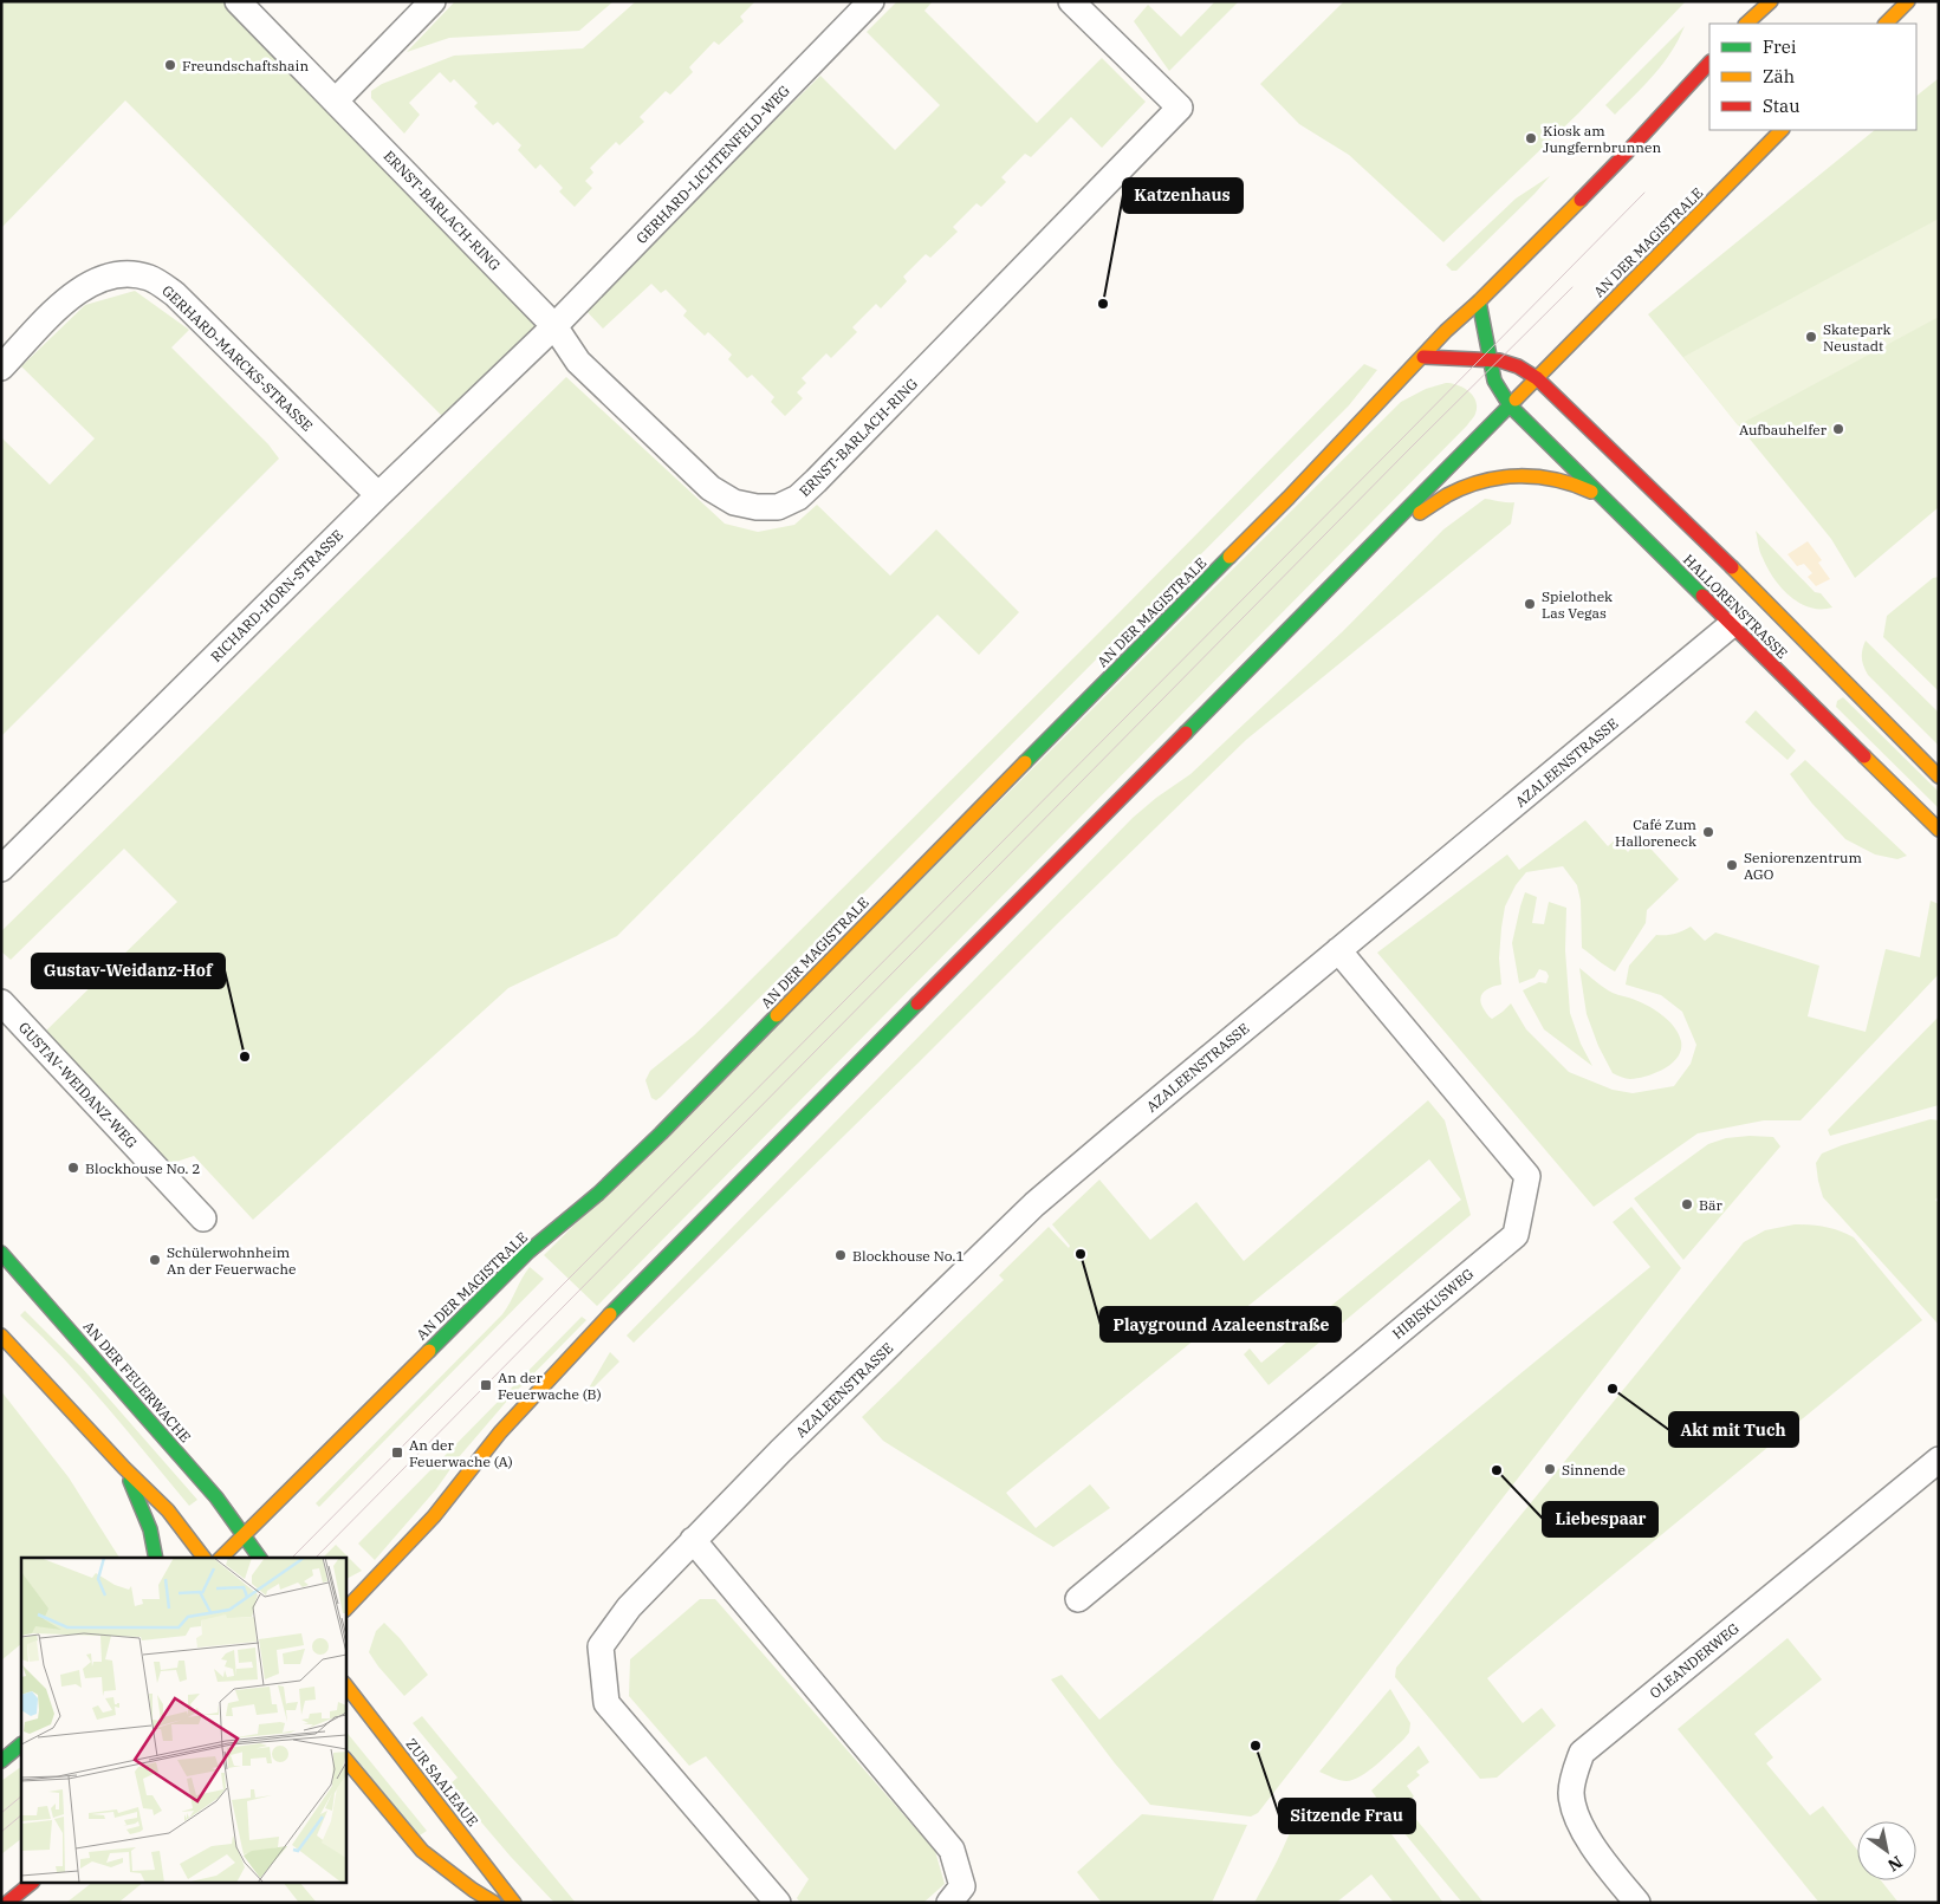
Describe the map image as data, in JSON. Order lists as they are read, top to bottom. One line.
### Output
{"streets":{"main road":["AN DER MAGISTRALE","HALLORENSTRASSE","AN DER FEUERWACHE","ZUR SAALEAUE"],"street":["GERHARD-LICHTENFELD-WEG","ERNST-BARLACH-RING","GERHARD-MARCKS-STRASSE","RICHARD-HORN-STRASSE","AZALEENSTRASSE","GUSTAV-WEIDANZ-WEG","HIBISKUSWEG","OLEANDERWEG"]},"crossings":[["GERHARD-LICHTENFELD-WEG","ERNST-BARLACH-RING"],["GERHARD-LICHTENFELD-WEG","RICHARD-HORN-STRASSE"],["ERNST-BARLACH-RING","RICHARD-HORN-STRASSE"],["AN DER MAGISTRALE","HALLORENSTRASSE"],["AN DER MAGISTRALE","AN DER FEUERWACHE"],["GERHARD-MARCKS-STRASSE","RICHARD-HORN-STRASSE"],["HALLORENSTRASSE","AZALEENSTRASSE"],["AZALEENSTRASSE","HIBISKUSWEG"]],"places":{"other":["Freundschaftshain","Kiosk am Jungfernbrunnen","Katzenhaus","Skatepark Neustadt","Aufbauhelfer","Spielothek Las Vegas","Café Zum Halloreneck","Seniorenzentrum AGO","Gustav-Weidanz-Hof","Blockhouse No. 2","Bär","Playground Azaleenstraße","Blockhouse No.1","Schülerwohnheim An der Feuerwache","Akt mit Tuch","Sinnende","Liebespaar","Sitzende Frau"],"transit":["An der Feuerwache (B)","An der Feuerwache (A)"]},"legend":["Frei","Zäh","Stau"],"north":"bottom right"}
